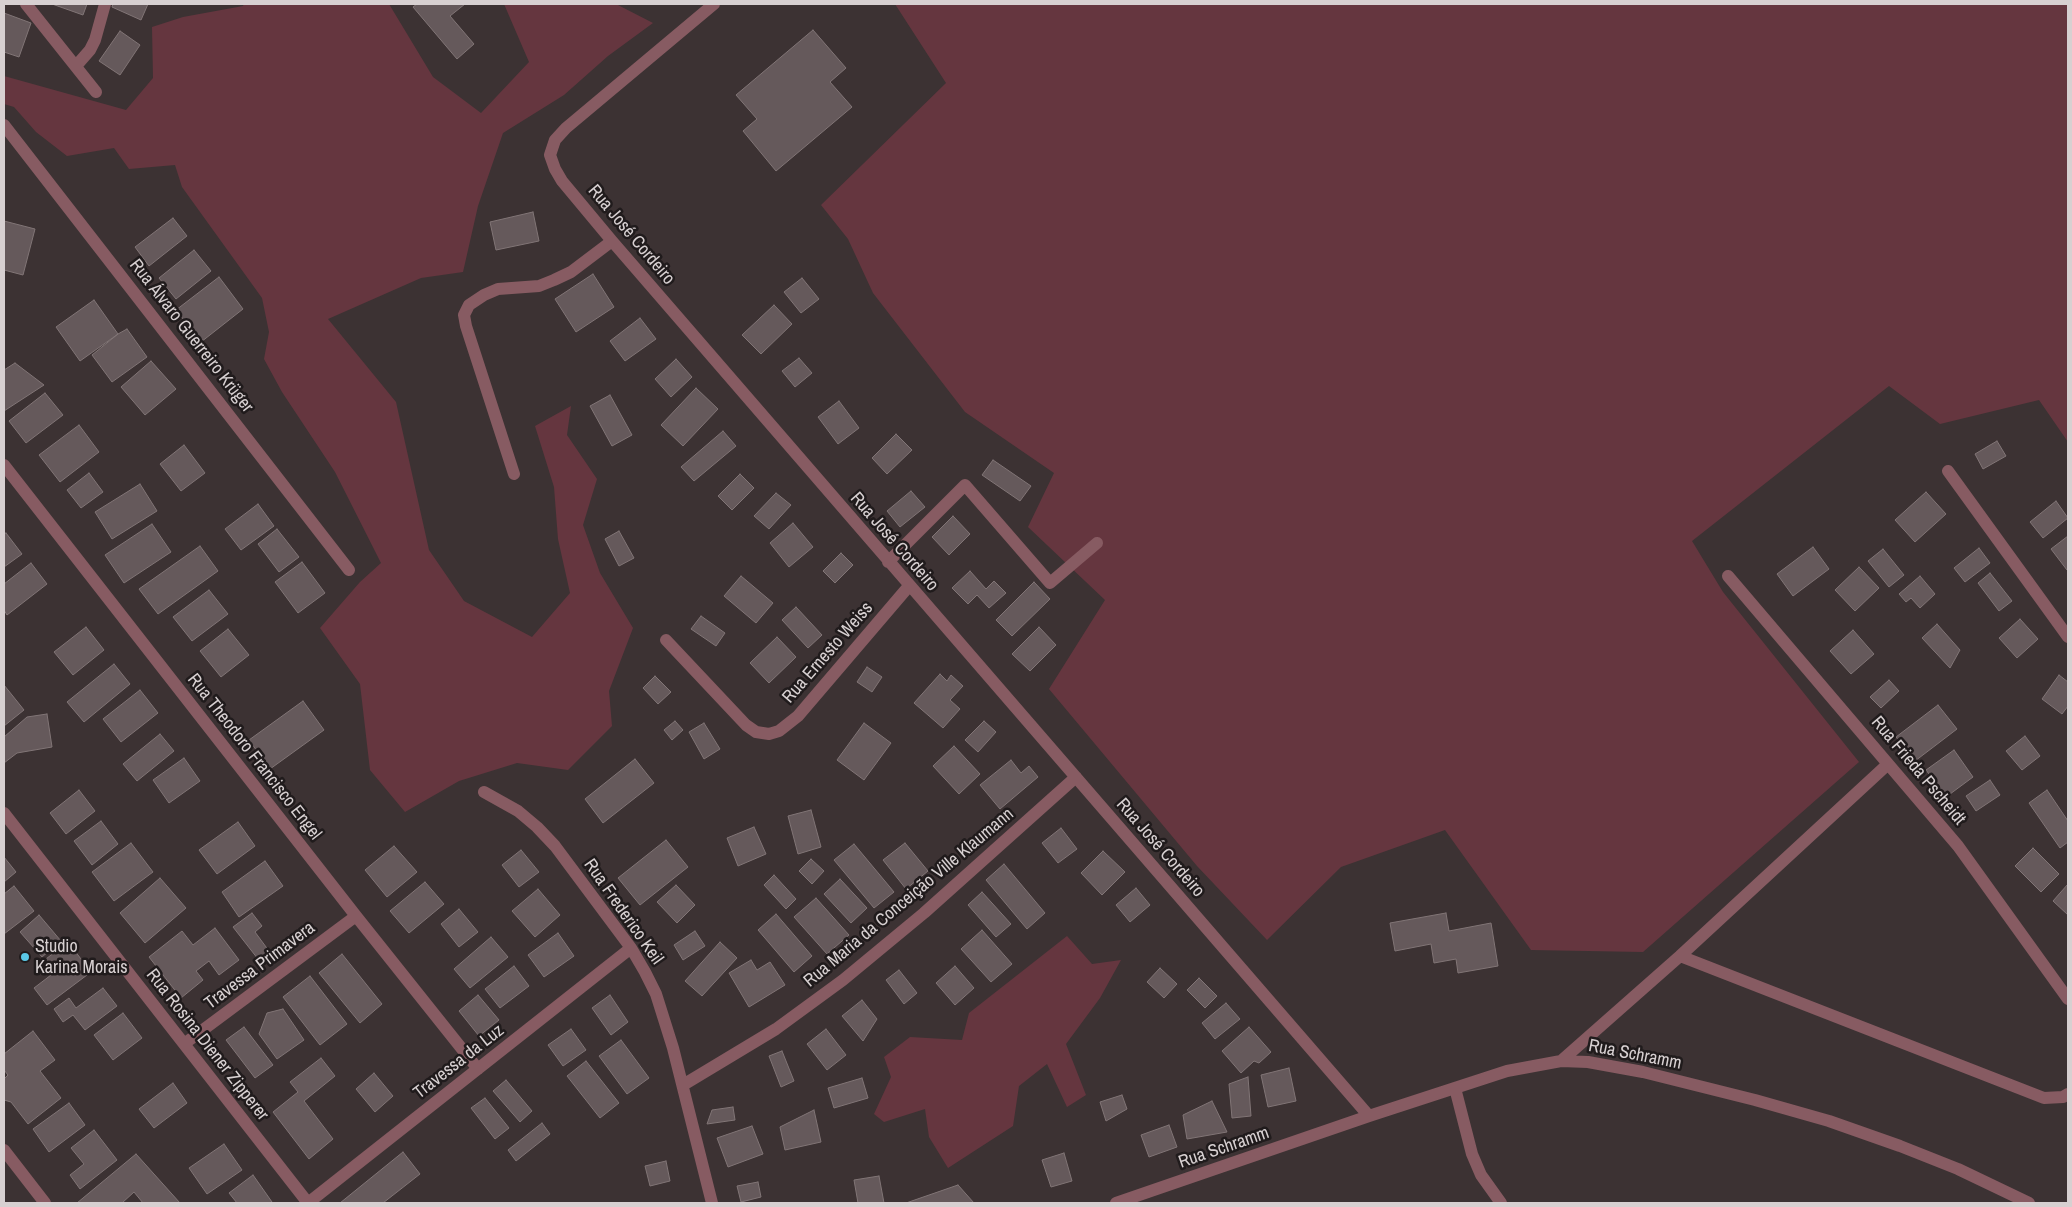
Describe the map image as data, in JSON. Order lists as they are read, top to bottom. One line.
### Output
{"streets":{"street":["Rua José Cordeiro","Rua Álvaro Guerreiro Krüger","Rua Ernesto Weiss","Rua Theodoro Francisco Engel","Rua Frieda Pscheidt","Rua Maria da Conceição Ville Klaumann","Rua Frederico Keil","Travessa Primavera","Rua Rosina Diener Zipperer","Rua Schramm","Travessa da Luz"]},"crossings":[["Rua José Cordeiro","Rua Ernesto Weiss"],["Rua José Cordeiro","Rua Maria da Conceição Ville Klaumann"],["Rua José Cordeiro","Rua Schramm"],["Rua Theodoro Francisco Engel","Travessa Primavera"],["Rua Theodoro Francisco Engel","Travessa da Luz"],["Rua Maria da Conceição Ville Klaumann","Rua Frederico Keil"],["Rua Frederico Keil","Travessa da Luz"],["Travessa Primavera","Rua Rosina Diener Zipperer"],["Rua Rosina Diener Zipperer","Travessa da Luz"]],"places":["Studio Karina Morais"]}
